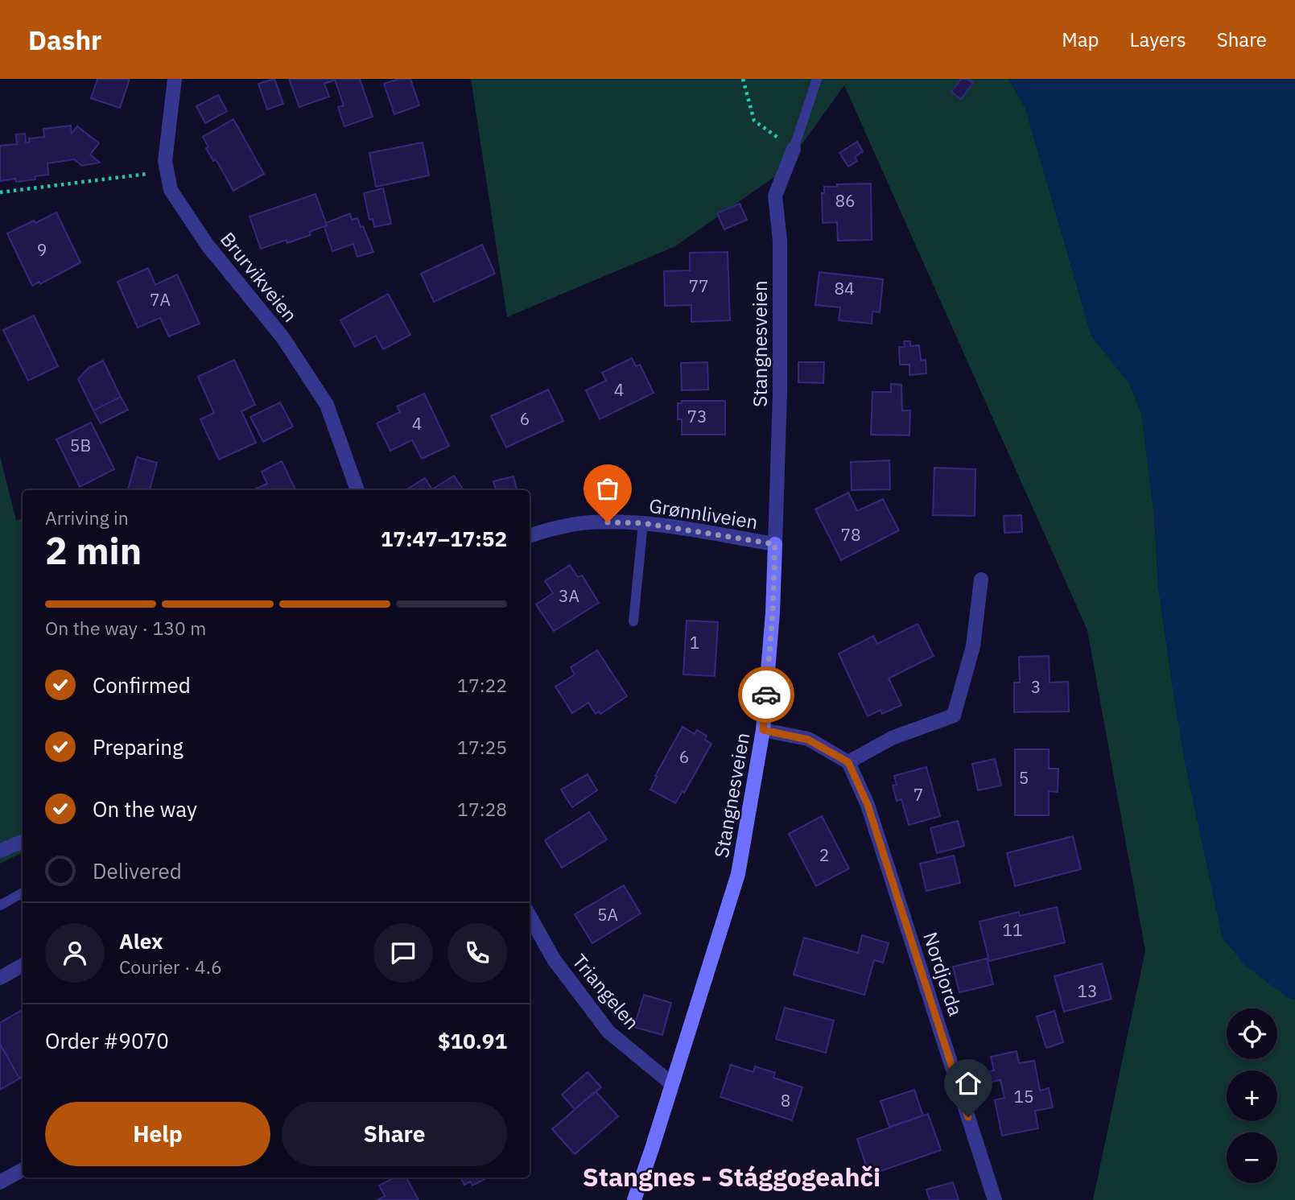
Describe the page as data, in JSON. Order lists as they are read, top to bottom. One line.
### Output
{"streets":{"main road":["Stangnesveien"],"street":["Brurvikveien","Grønnliveien","Nordjorda","Triangelen"]},"crossings":[["Stangnesveien","Grønnliveien"],["Stangnesveien","Triangelen"]],"districts":["Stangnes - Stággogeahči"],"house_numbers":["86","9","77","84","7A","4","73","6","4","5B","78","3A","1","3","6","5","7","2","5A","11","13","15","8"],"page":{"header":"Dashr","nav":["Map","Layers","Share"],"heading":["2 min","Arriving in","17:47–17:52"],"panel":["Alex","Courier · 4.6","Order #9070","$10.91"],"bar":"On the way · 130 m","list":[["Confirmed","17:22"],["Preparing","17:25"],["On the way","17:28"],"Delivered"],"map_buttons":["+","−"],"buttons":["Help","Share"]}}
